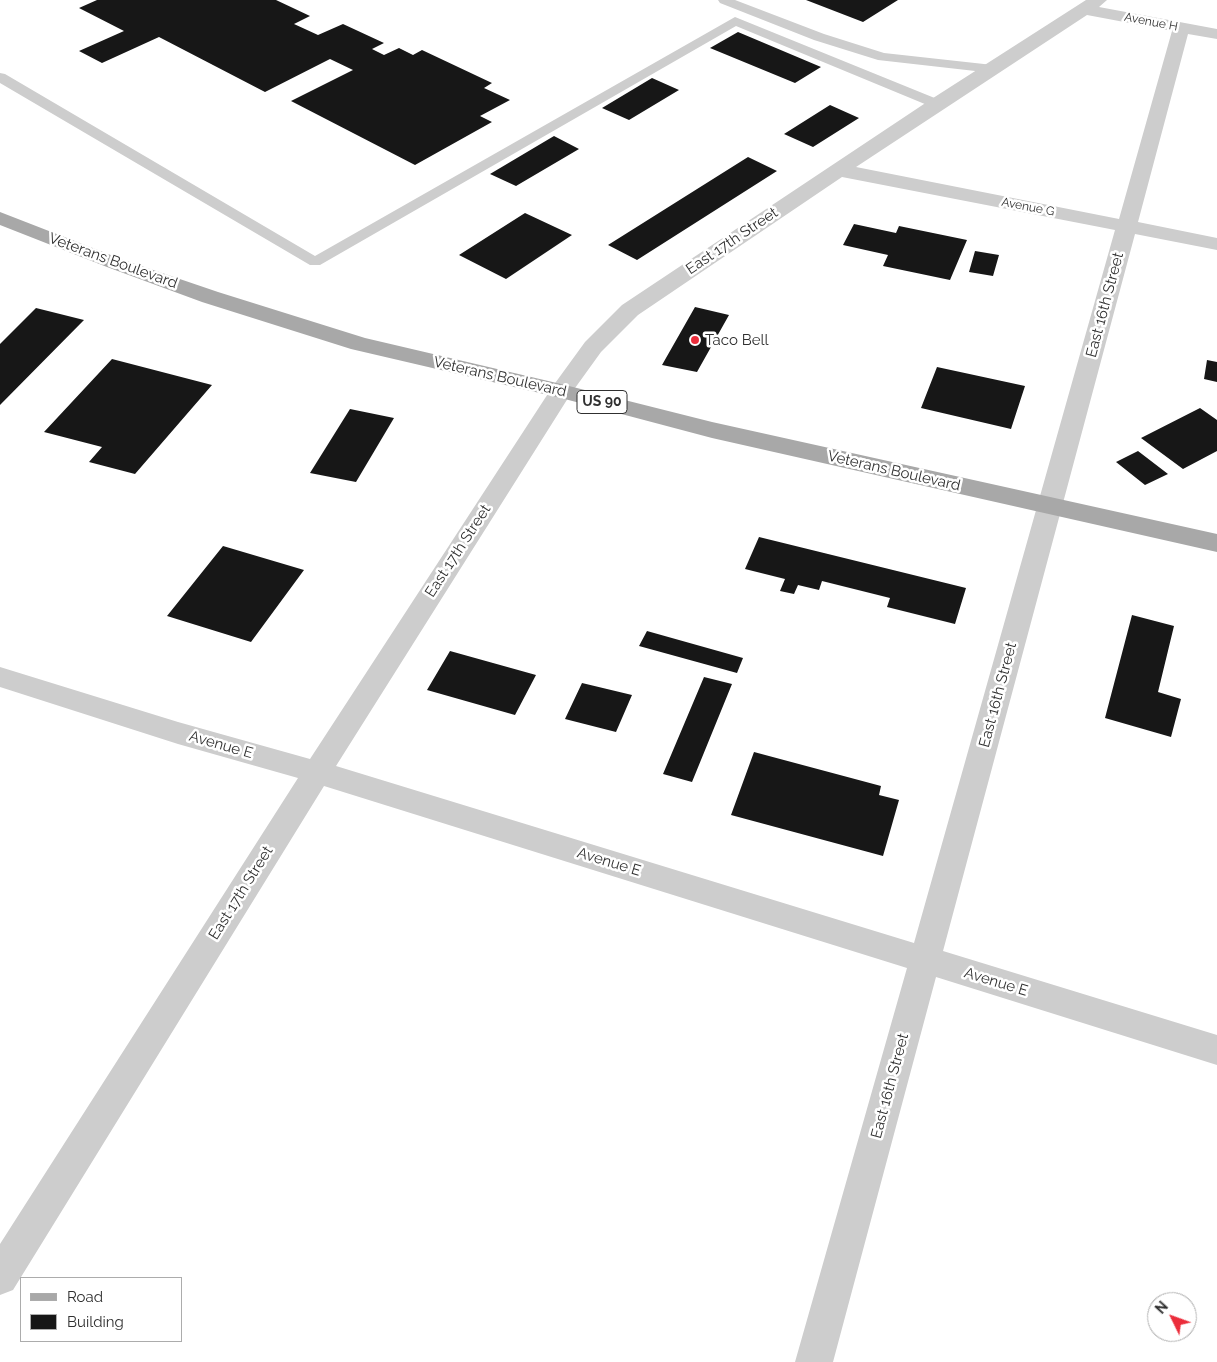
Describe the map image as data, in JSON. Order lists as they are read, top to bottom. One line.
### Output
{"streets":{"main road":["Veterans Boulevard","US 90"],"street":["Avenue H","Avenue G","East 17th Street","East 16th Street","Avenue E"]},"crossings":[["Avenue H","East 17th Street"],["Avenue H","East 16th Street"],["Avenue G","East 17th Street"],["Avenue G","East 16th Street"],["East 17th Street","Veterans Boulevard"],["East 17th Street","Avenue E"],["Veterans Boulevard","East 16th Street"],["East 16th Street","Avenue E"]],"places":["Taco Bell"],"legend":["Road","Building"],"north":"top left"}
